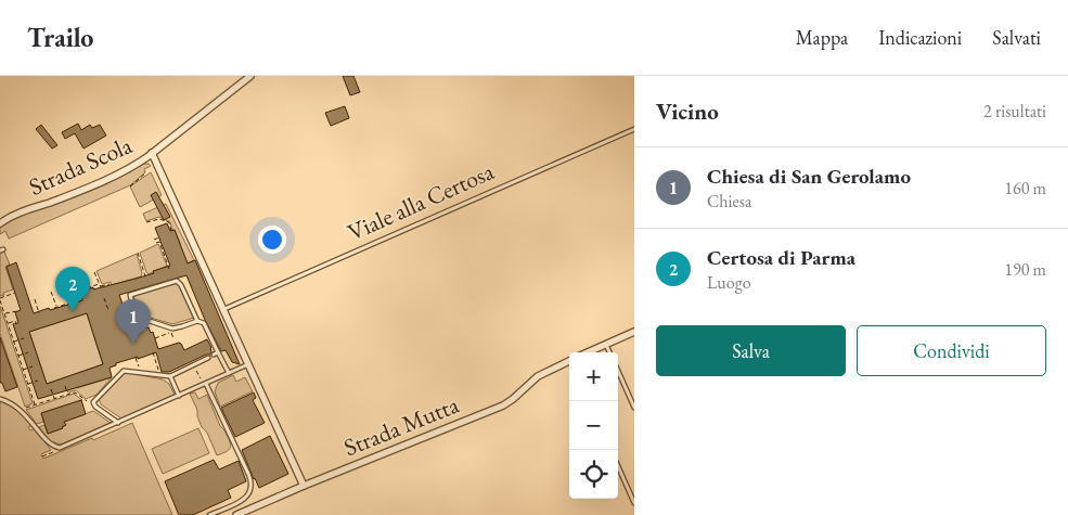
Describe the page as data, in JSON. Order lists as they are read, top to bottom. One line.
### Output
{"streets":{"street":["Strada Scola","Strada Mutta"],"lane":["Viale alla Certosa"]},"page":{"header":"Trailo","nav":["Mappa","Indicazioni","Salvati"],"heading":["Vicino","2 risultati"],"list":[{"mark":"1","name":"Chiesa di San Gerolamo","note":"Chiesa","value":"160 m"},{"mark":"2","name":"Certosa di Parma","note":"Luogo","value":"190 m"}],"pins":["2","1"],"buttons":["Salva","Condividi"],"map_buttons":["+","−"]}}
